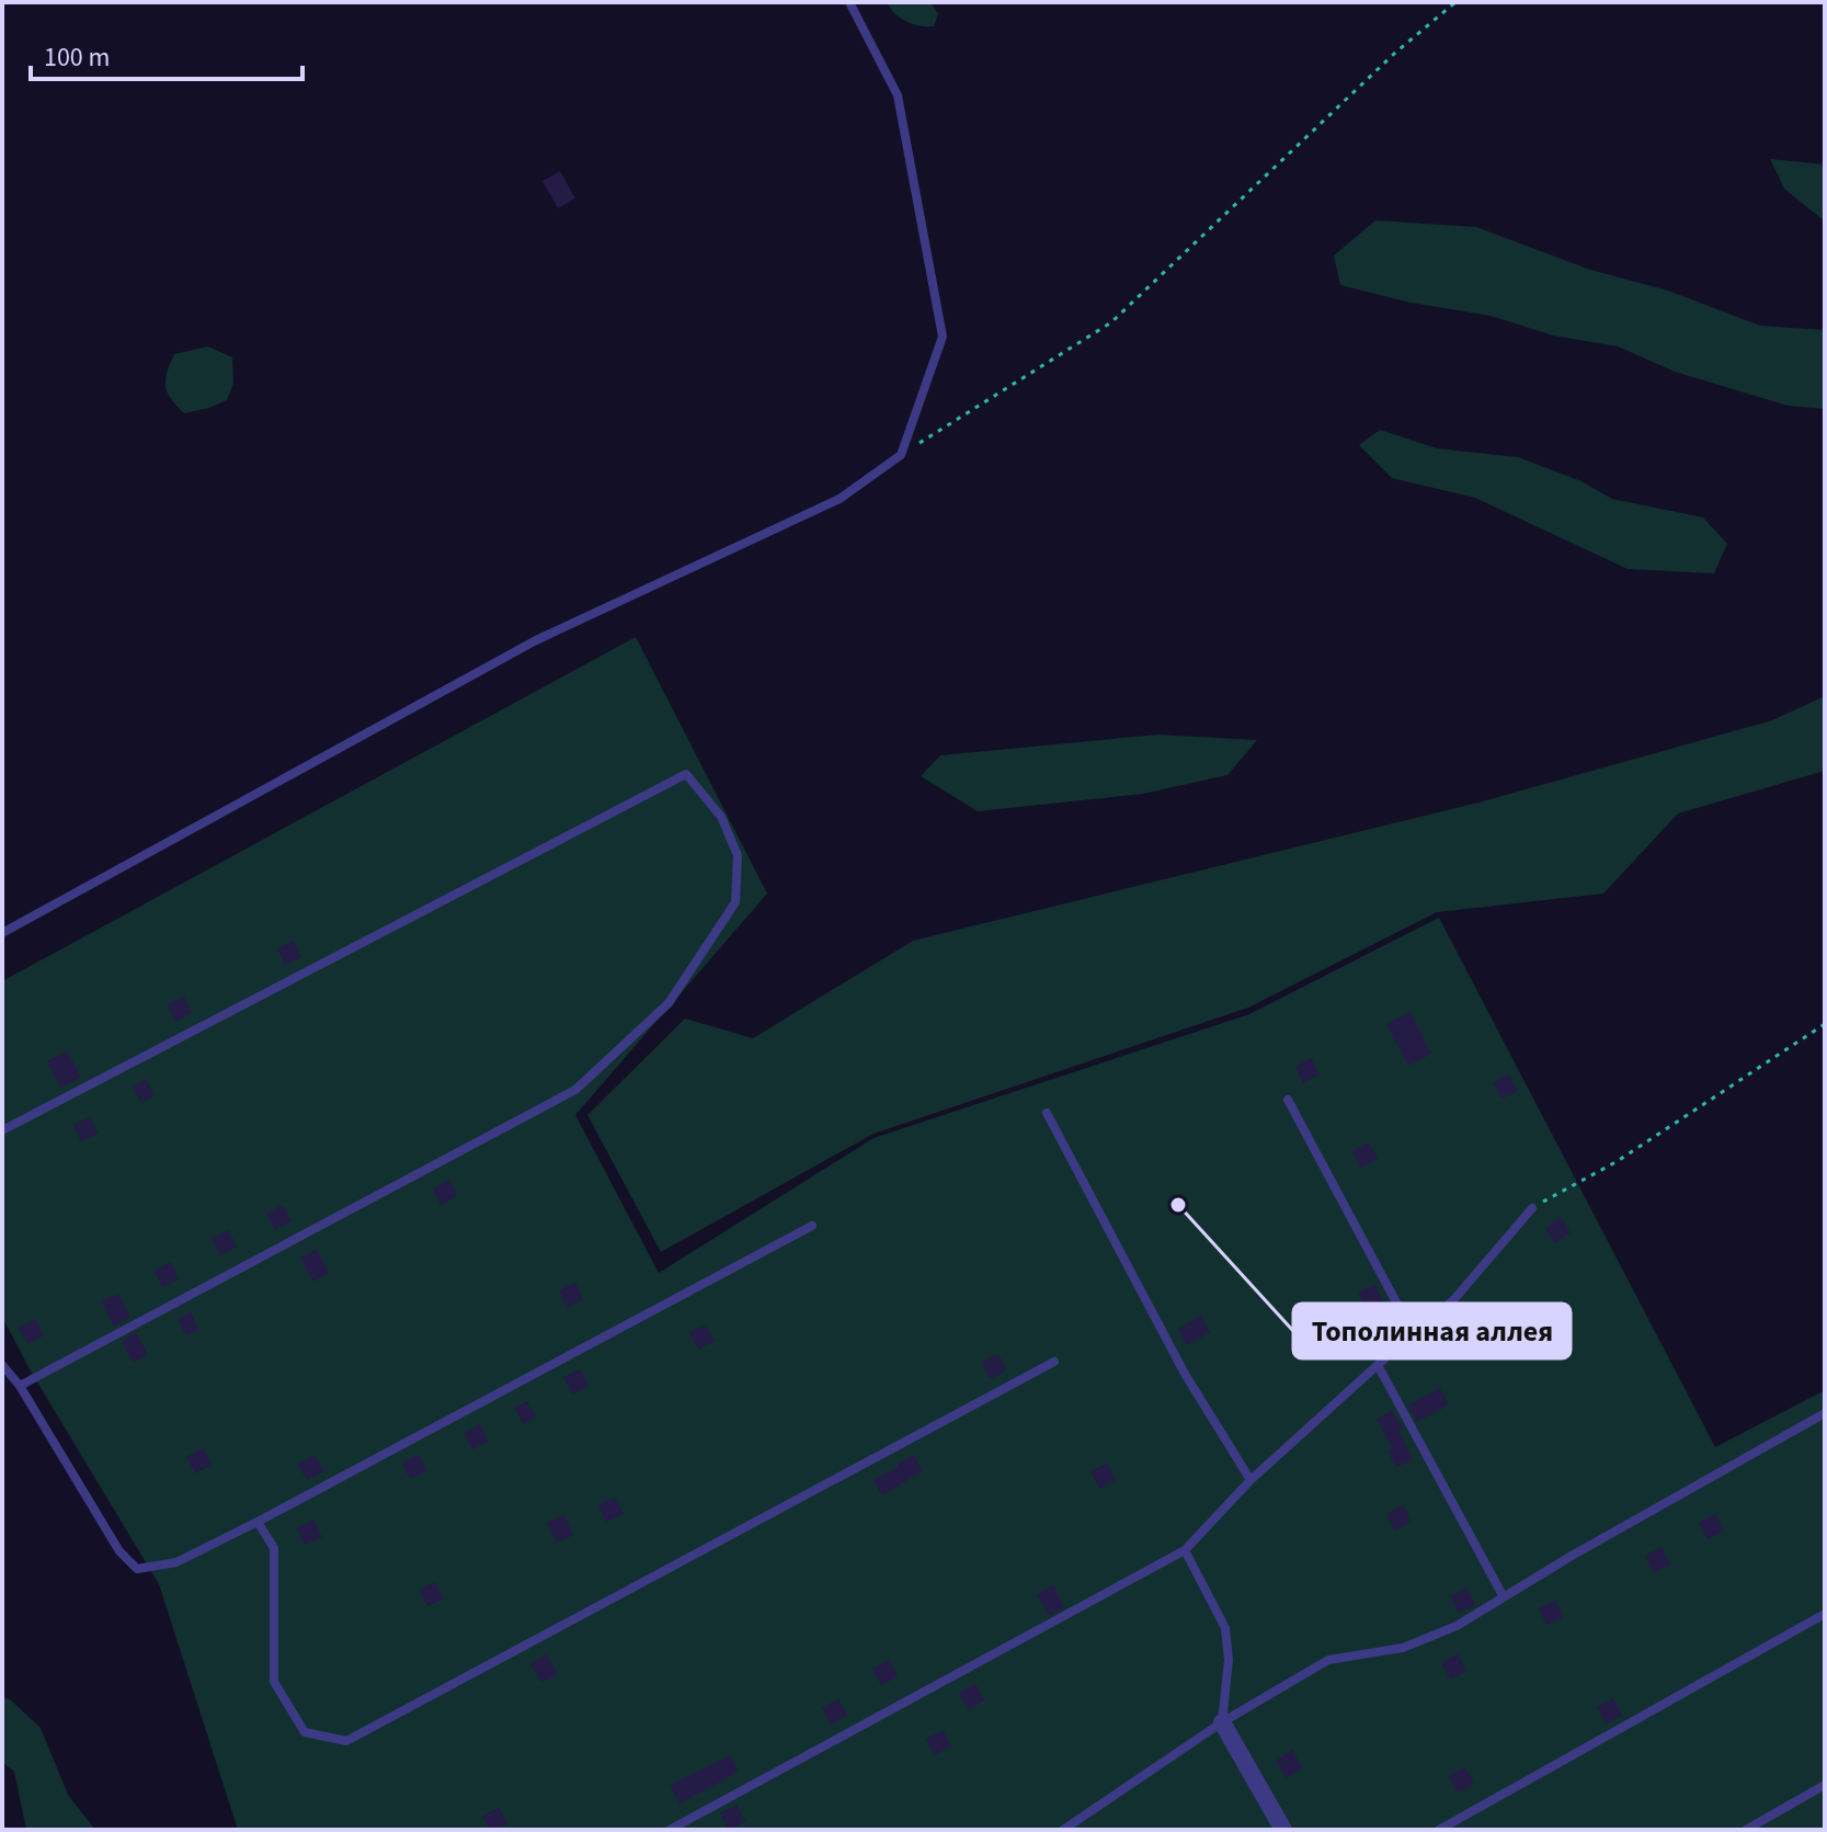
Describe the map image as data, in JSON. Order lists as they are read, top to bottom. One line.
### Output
{"places":["Тополинная аллея"],"scale_bar":"100 m"}
